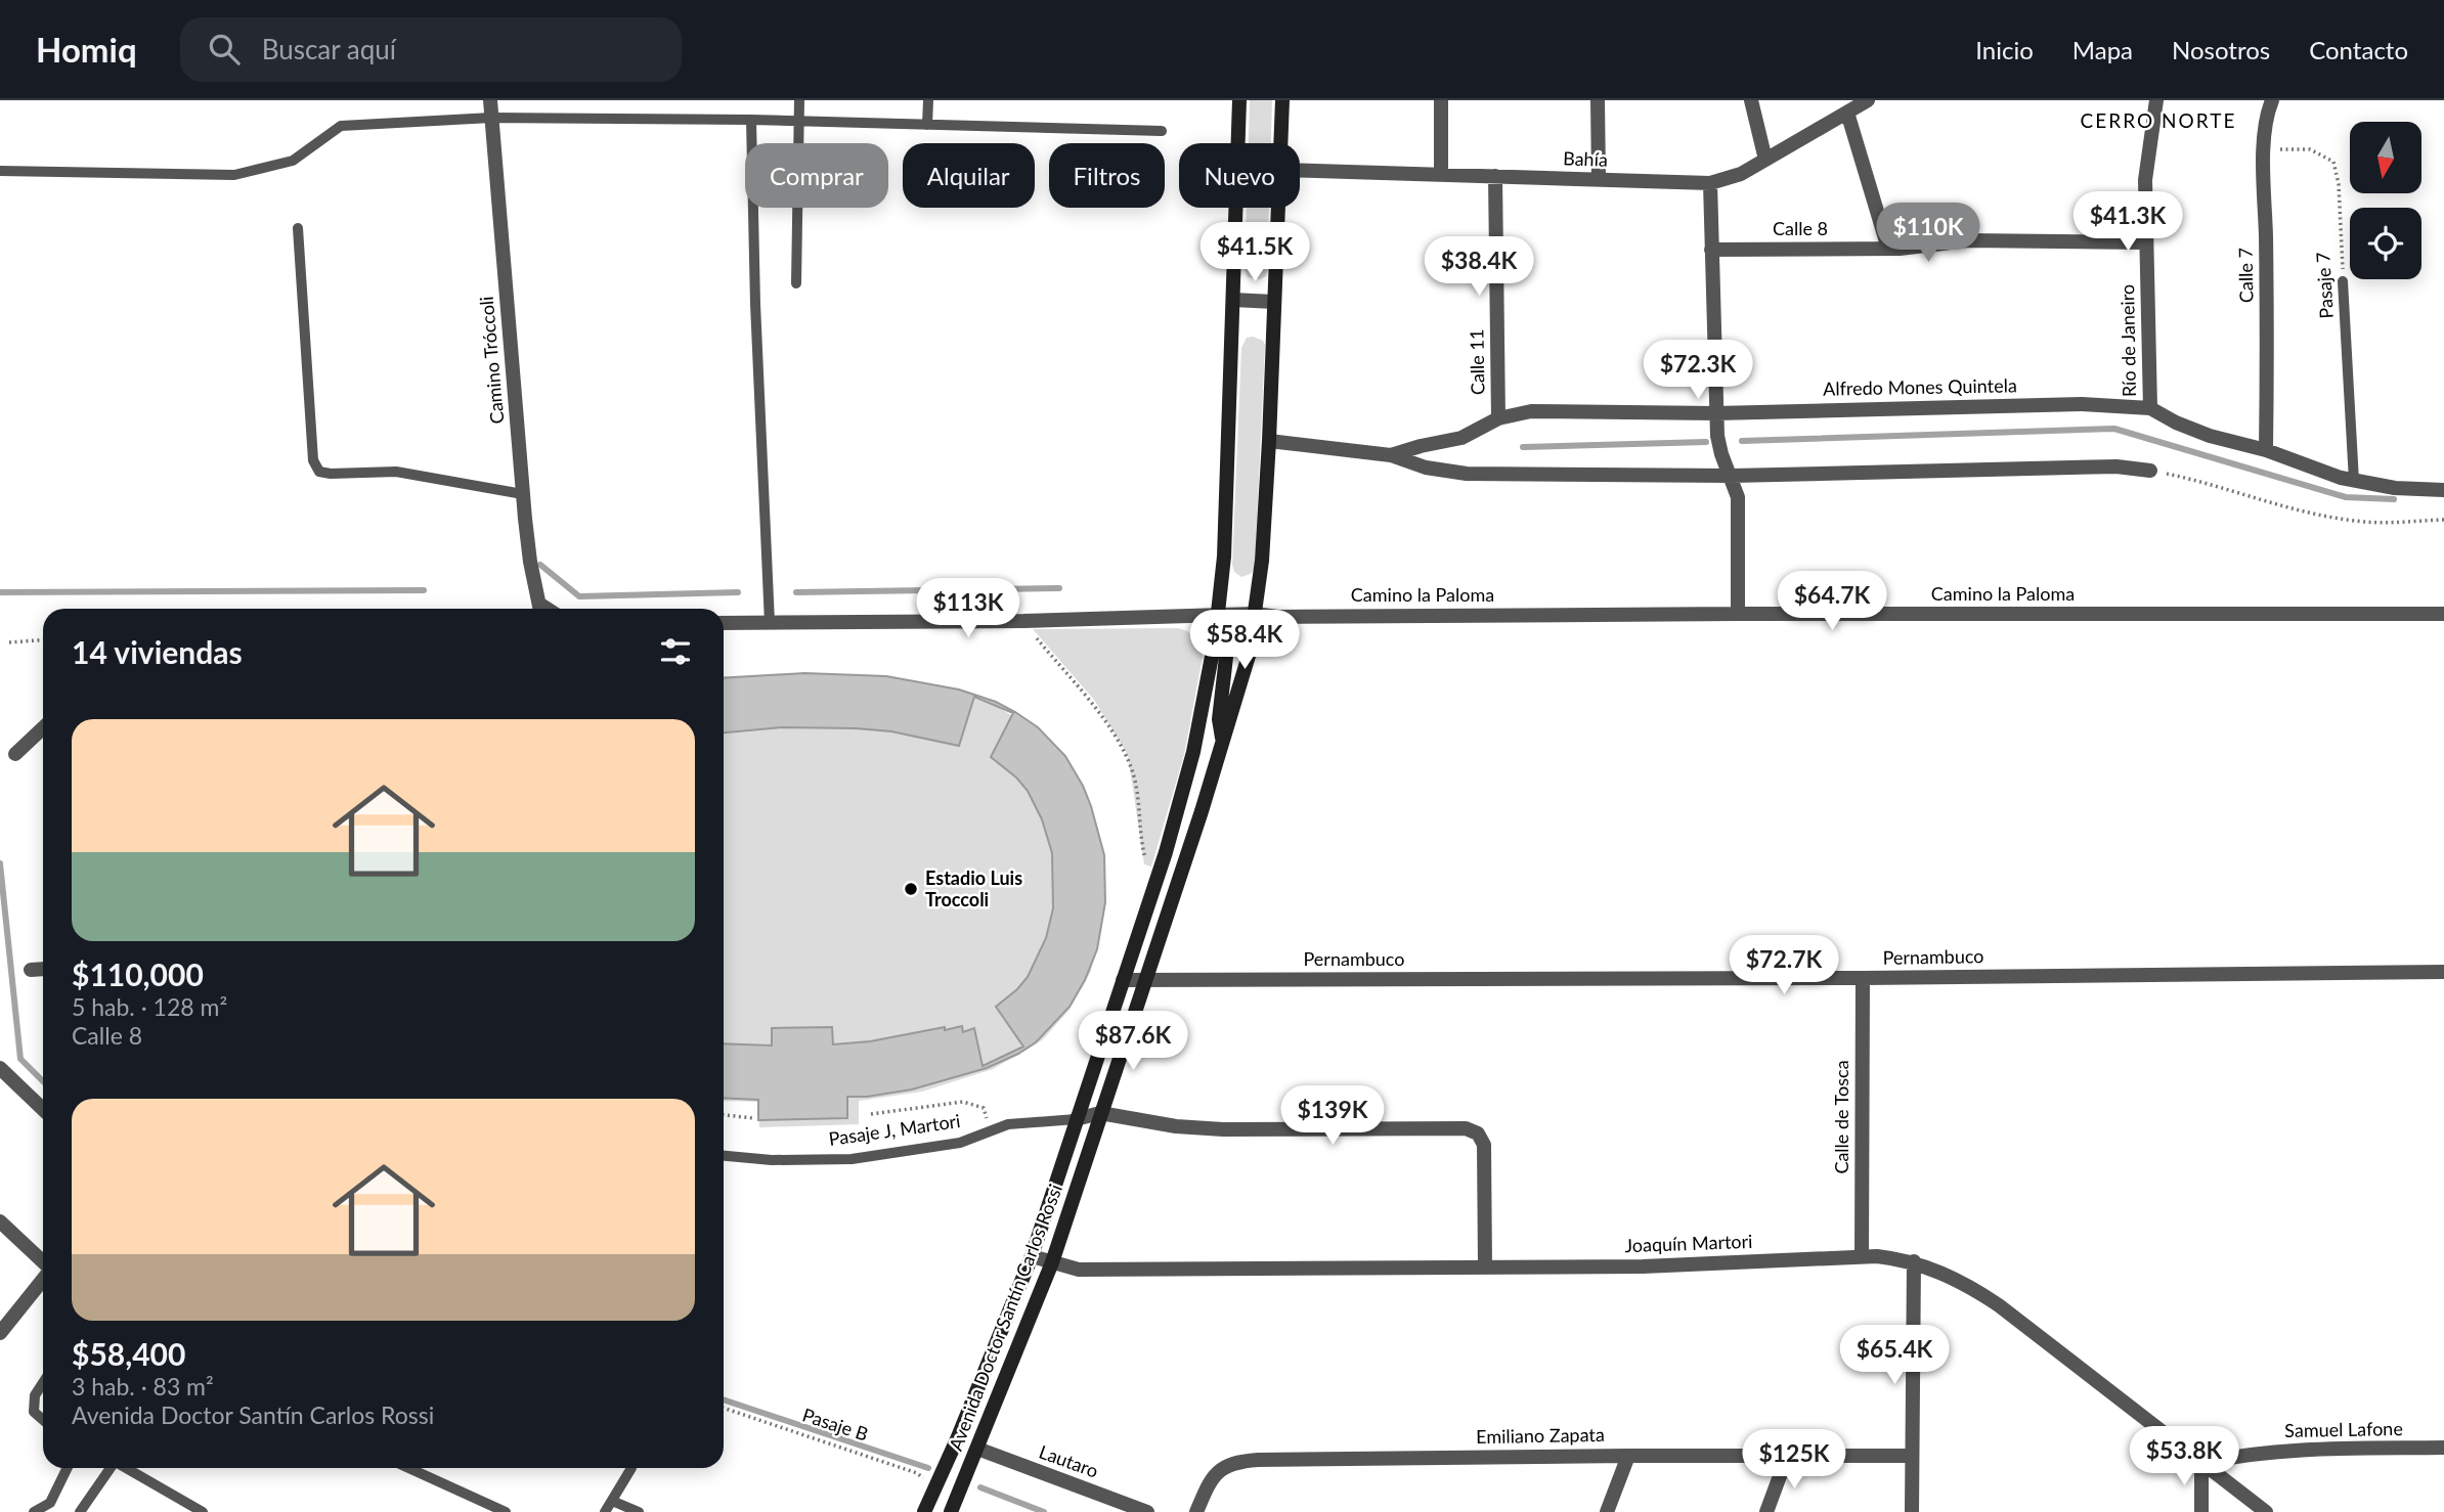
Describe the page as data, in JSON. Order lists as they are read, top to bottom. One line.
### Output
{"streets":{"street":["Bahía","Calle 8","Calle 7","Río de Janeiro","Camino Tróccoli","Calle 11","Alfredo Mones Quintela","Camino la Paloma","Pernambuco","Calle de Tosca","Joaquín Martori","Avenida Doctor Santín Carlos Rossi","Samuel Lafone","Emiliano Zapata","Lautaro"],"lane":["Pasaje 7","Pasaje J, Martori"],"path":["Pasaje B"]},"crossings":[["Bahía","Calle 11"],["Calle 8","Río de Janeiro"],["Calle 7","Pasaje 7"],["Calle 7","Alfredo Mones Quintela"],["Pasaje 7","Alfredo Mones Quintela"],["Río de Janeiro","Alfredo Mones Quintela"],["Calle 11","Alfredo Mones Quintela"],["Alfredo Mones Quintela","Avenida Doctor Santín Carlos Rossi"],["Camino la Paloma","Avenida Doctor Santín Carlos Rossi"],["Pernambuco","Calle de Tosca"],["Pernambuco","Avenida Doctor Santín Carlos Rossi"],["Calle de Tosca","Joaquín Martori"],["Pasaje J, Martori","Avenida Doctor Santín Carlos Rossi"],["Joaquín Martori","Avenida Doctor Santín Carlos Rossi"],["Joaquín Martori","Samuel Lafone"],["Avenida Doctor Santín Carlos Rossi","Pasaje B"],["Avenida Doctor Santín Carlos Rossi","Lautaro"]],"districts":["CERRO NORTE"],"places":["Estadio Luis Troccoli"],"north":"bottom","page":{"header":"Homiq","search":"Buscar aquí","nav":["Inicio","Mapa","Nosotros","Contacto"],"chip":["Comprar","Alquilar","Filtros","Nuevo"],"price":["$41.3K","$110K","$41.5K","$38.4K","$72.3K","$64.7K","$113K","$58.4K","$72.7K","$87.6K","$139K","$65.4K","$53.8K","$125K"],"heading":"14 viviendas","list":[{"name":"$110,000","note":"5 hab. · 128 m² · Calle 8"},{"name":"$58,400","note":"3 hab. · 83 m² · Avenida Doctor Santín Carlos Rossi"}]}}
